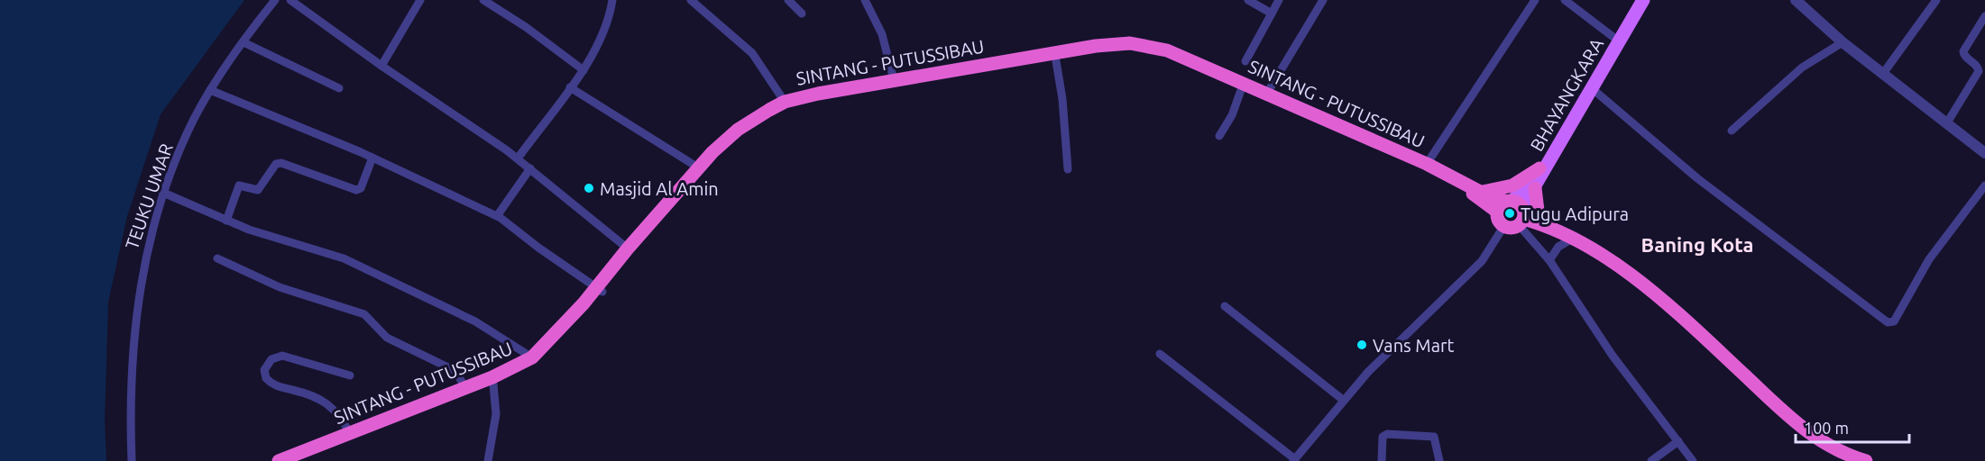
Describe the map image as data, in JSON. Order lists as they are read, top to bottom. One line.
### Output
{"streets":{"highway":["SINTANG - PUTUSSIBAU"],"main road":["BHAYANGKARA"],"street":["TEUKU UMAR"]},"crossings":[["SINTANG - PUTUSSIBAU","BHAYANGKARA"]],"districts":["Baning Kota"],"places":["Masjid Al Amin","Tugu Adipura","Vans Mart"],"scale_bar":"100 m"}
